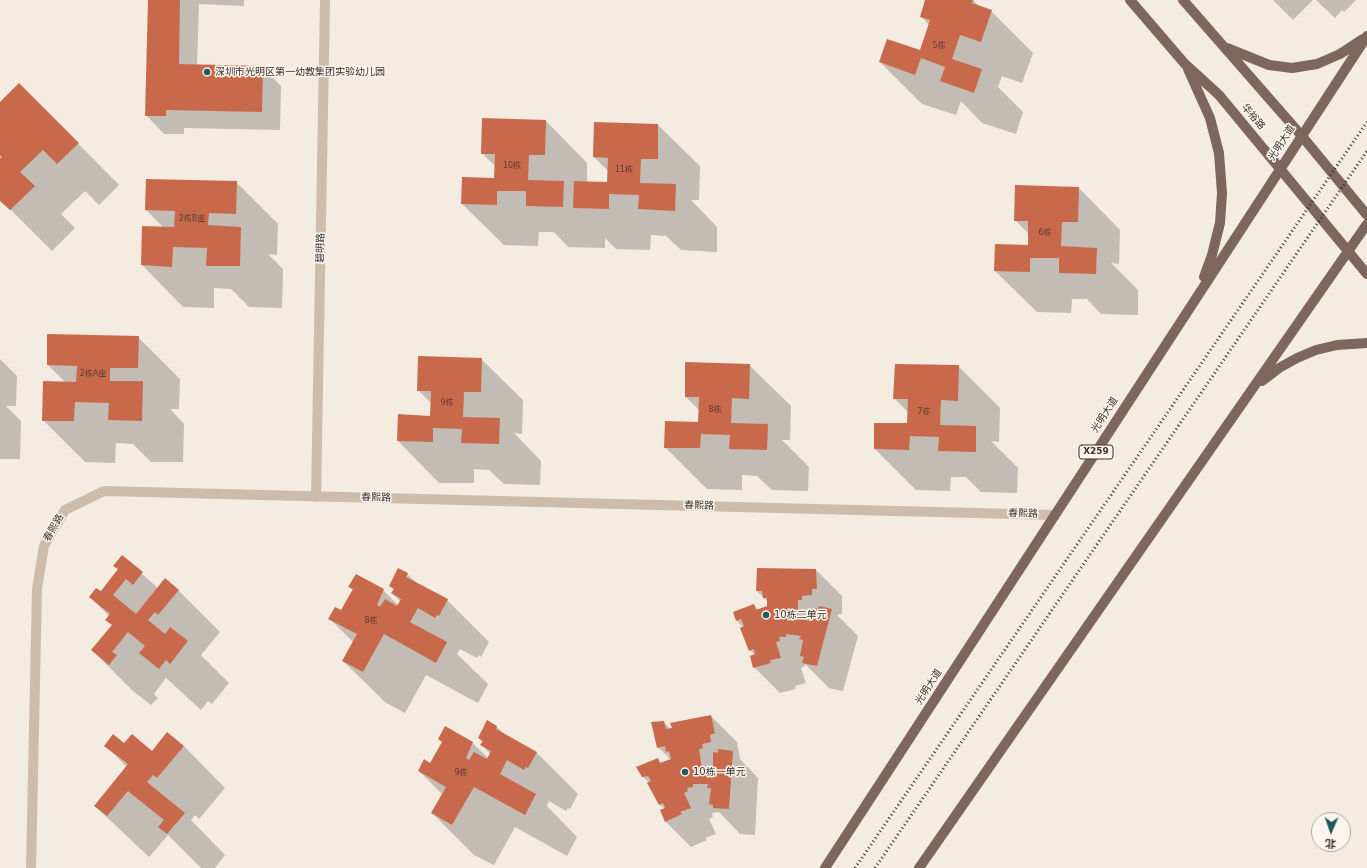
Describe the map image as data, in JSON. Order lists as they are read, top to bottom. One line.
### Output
{"streets":{"main road":["华裕路","光明大道","X259"],"street":["碧明路","春熙路"]},"crossings":[["华裕路","光明大道"],["光明大道","春熙路"],["碧明路","春熙路"]],"places":["深圳市光明区第一幼教集团实验幼儿园","10栋二单元","10栋一单元"],"house_numbers":["5栋","10栋","11栋","2栋B座","6栋","2栋A座","9栋","8栋","7栋","8栋","9栋"],"north":"bottom"}
